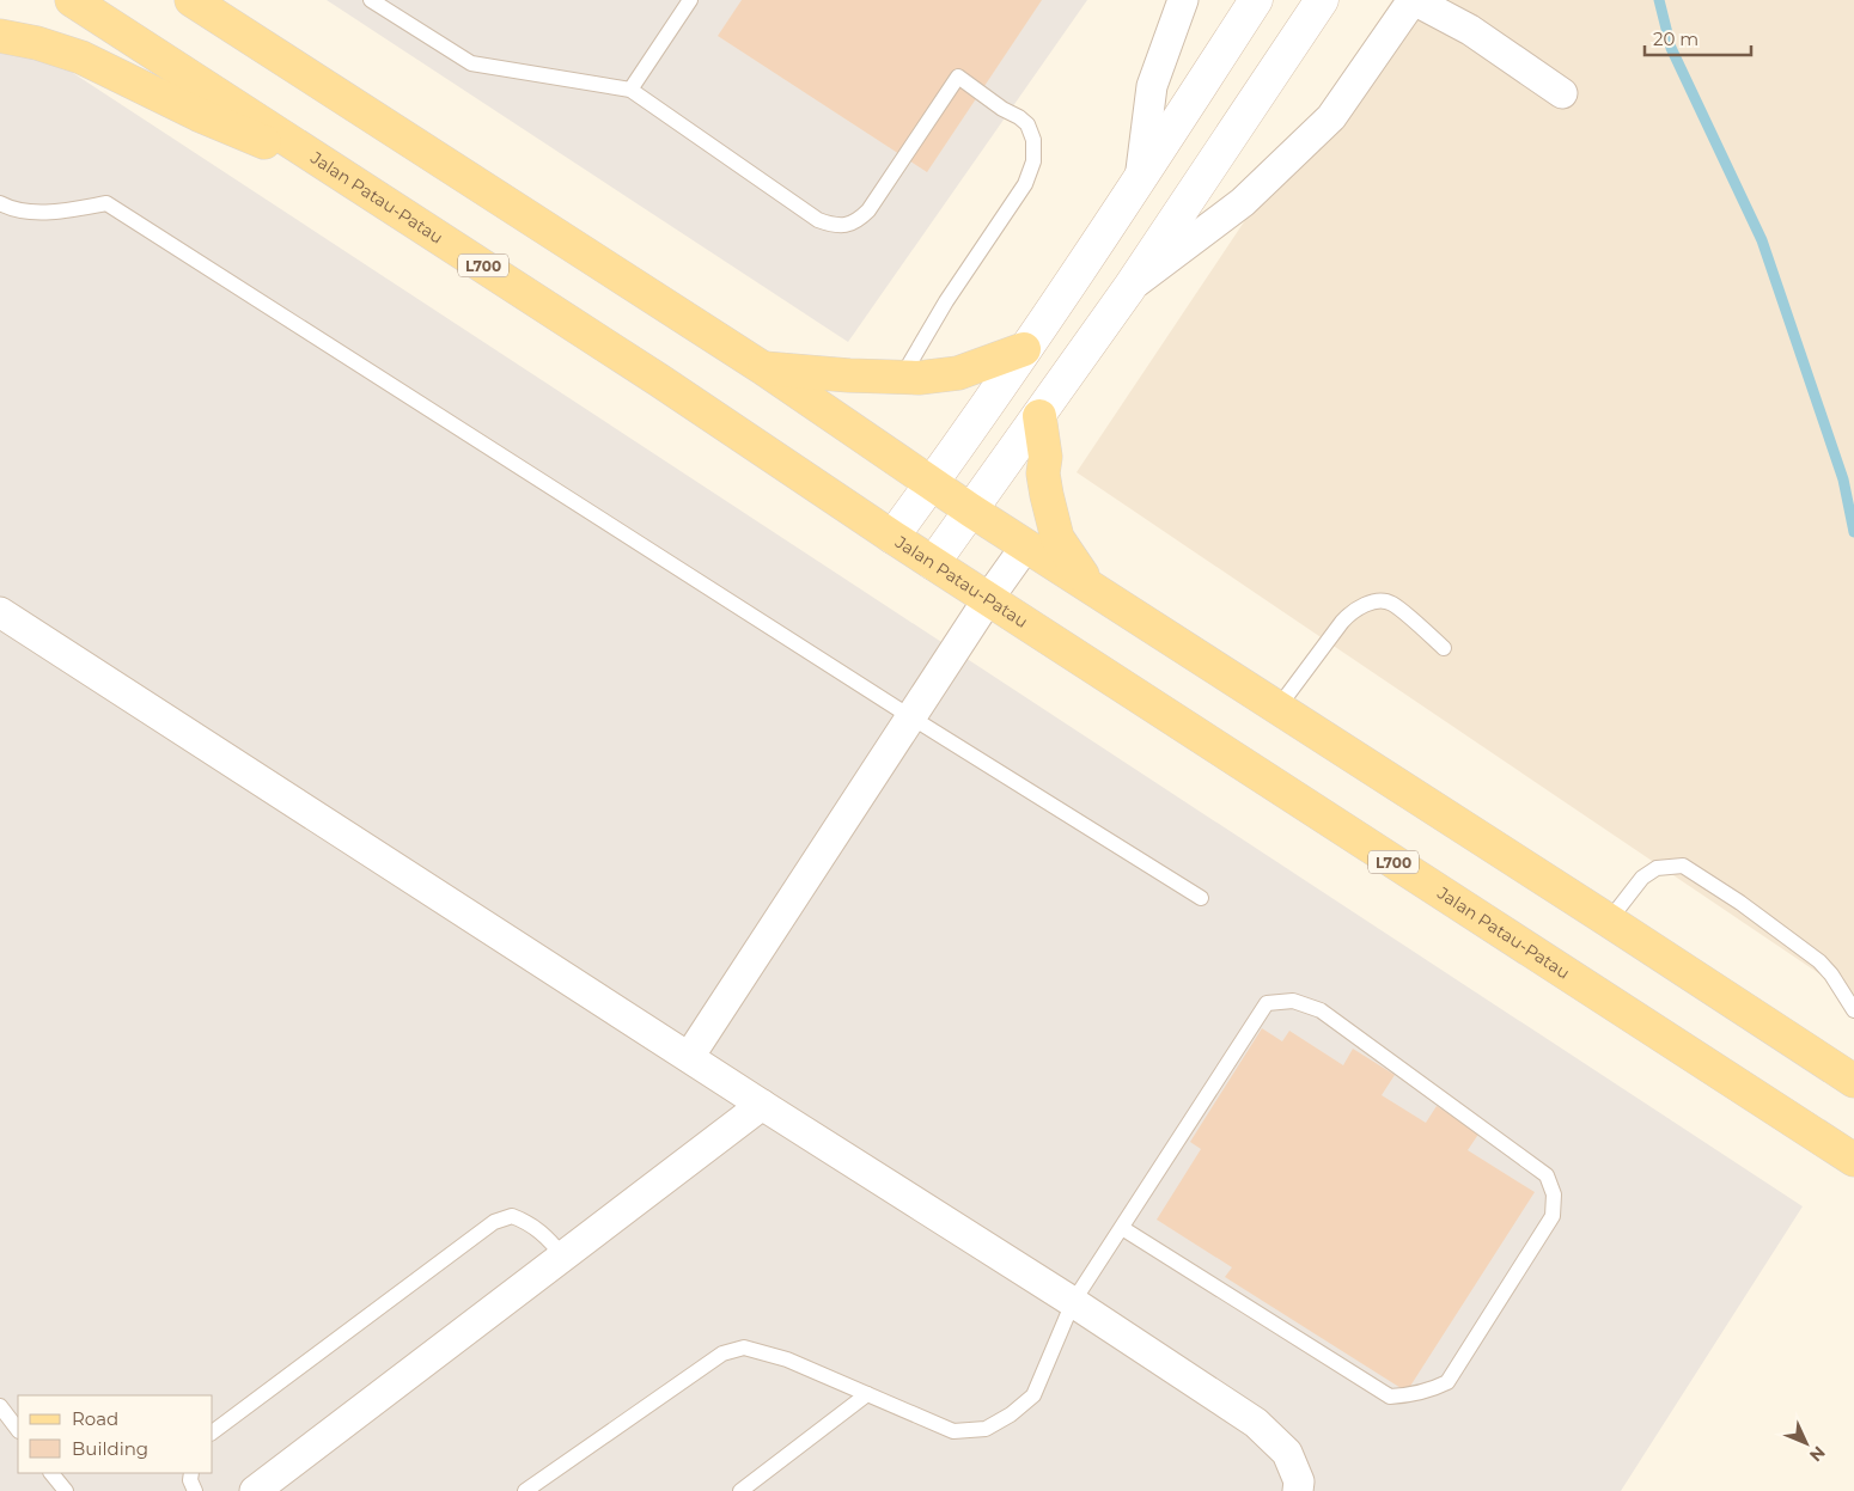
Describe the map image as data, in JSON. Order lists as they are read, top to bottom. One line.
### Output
{"streets":{"main road":["Jalan Patau-Patau","L700"]},"legend":["Road","Building"],"scale_bar":"20 m","north":"bottom right"}
